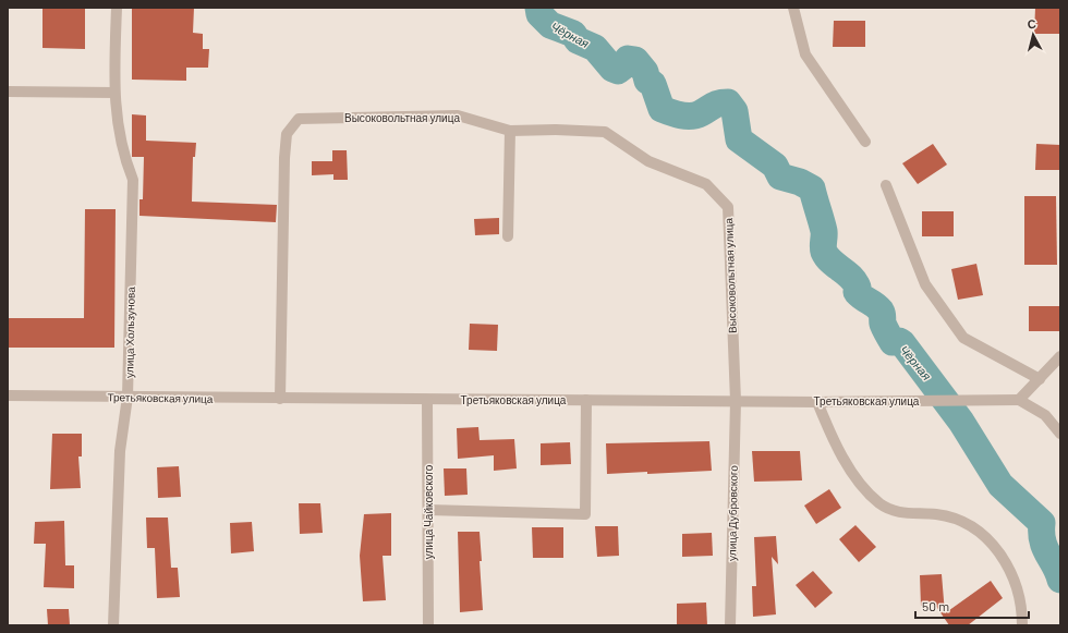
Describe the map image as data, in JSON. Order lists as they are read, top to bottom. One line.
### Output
{"streets":{"street":["Высоковольтная улица","улица Хользунова","Третьяковская улица","улица Чайковского","улица Дубровского"]},"crossings":[["Высоковольтная улица","Третьяковская улица"],["Высоковольтная улица","улица Дубровского"],["улица Хользунова","Третьяковская улица"],["Третьяковская улица","улица Чайковского"],["Третьяковская улица","улица Дубровского"]],"water":["Чёрная"],"scale_bar":"50 m","north":"top"}
